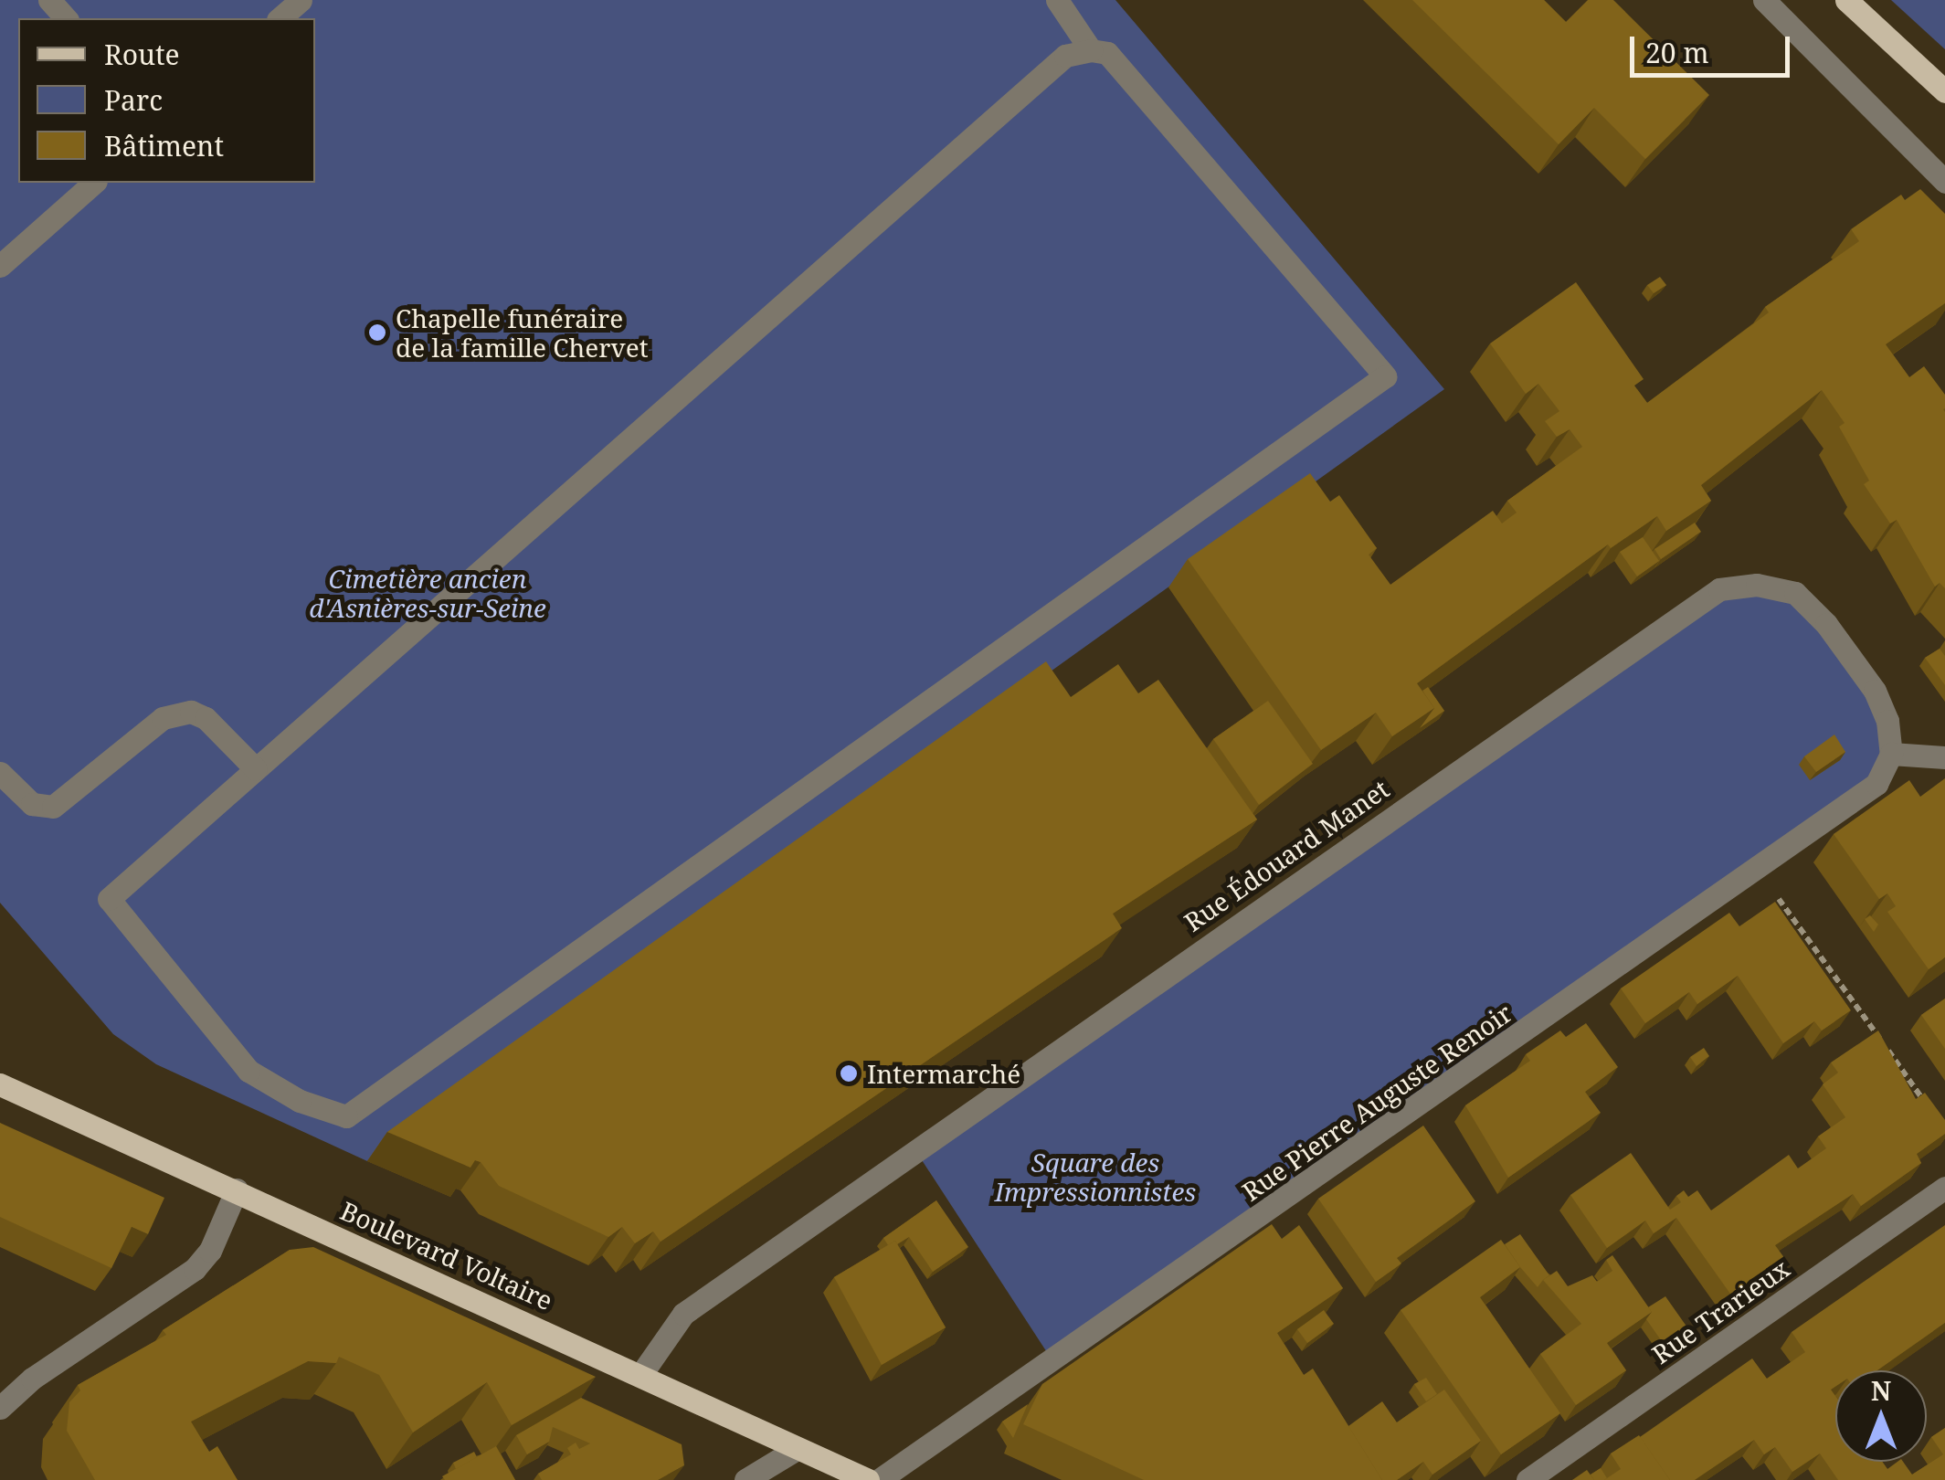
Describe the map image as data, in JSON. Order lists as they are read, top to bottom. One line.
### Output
{"streets":{"main road":["Boulevard Voltaire"],"street":["Rue Édouard Manet","Rue Pierre Auguste Renoir","Rue Trarieux"]},"crossings":[["Rue Édouard Manet","Rue Pierre Auguste Renoir"],["Rue Édouard Manet","Boulevard Voltaire"]],"parks":["Cimetière ancien d'Asnières-sur-Seine","Square des Impressionnistes"],"places":["Chapelle funéraire de la famille Chervet","Intermarché"],"legend":["Route","Parc","Bâtiment"],"scale_bar":"20 m","north":"top"}
